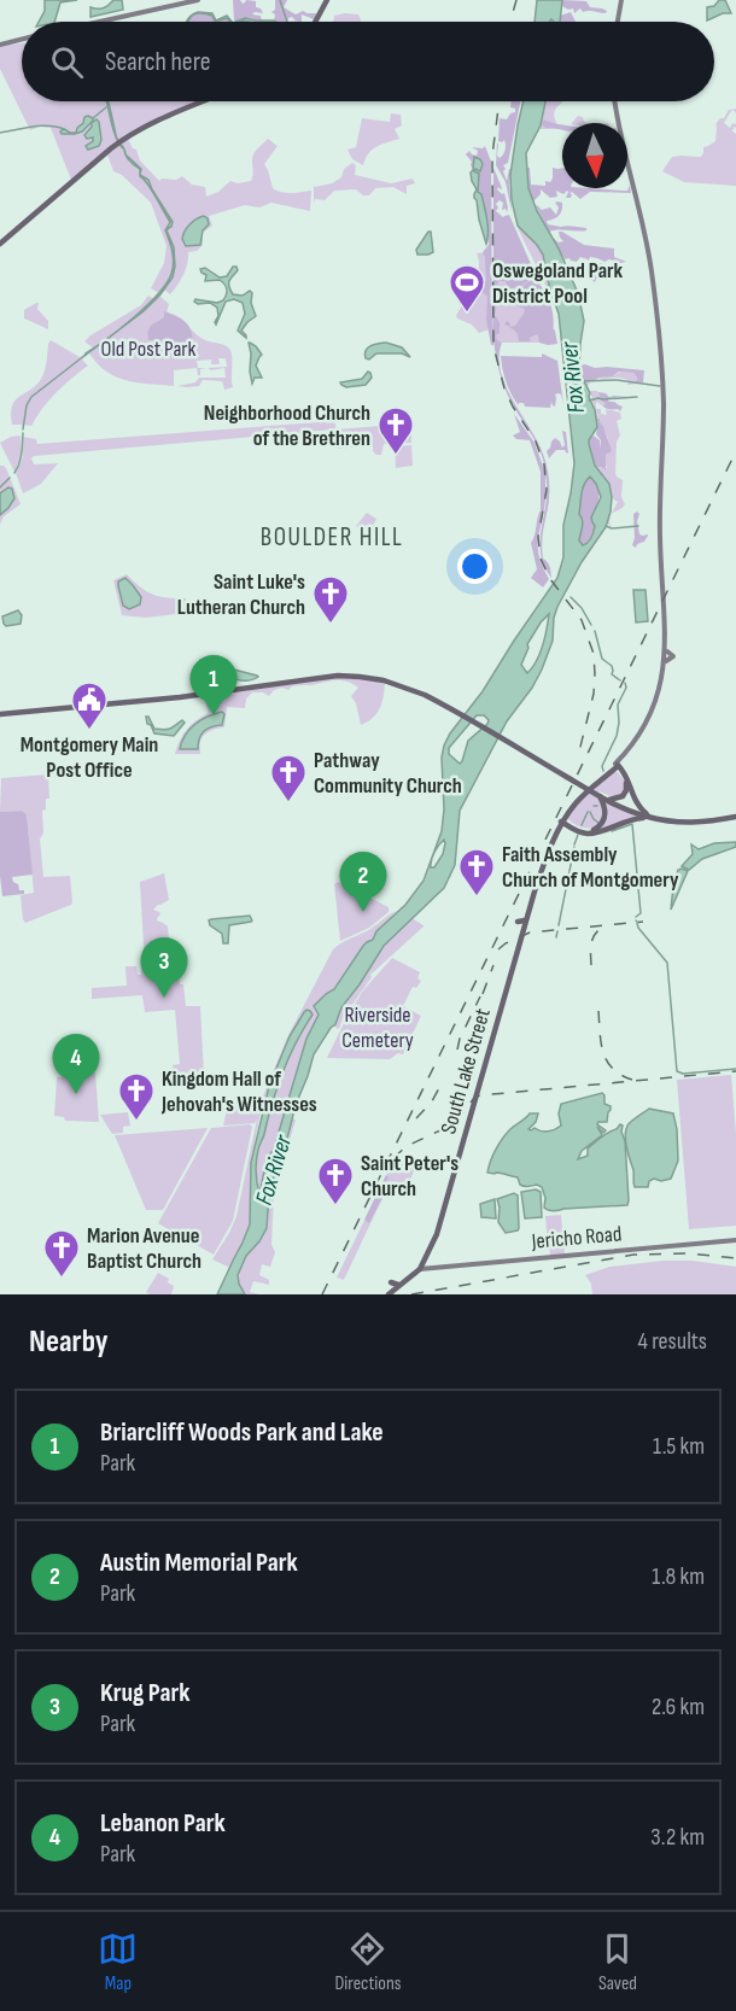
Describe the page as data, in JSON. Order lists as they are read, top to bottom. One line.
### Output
{"streets":{"main road":["South Lake Street","Jericho Road"]},"crossings":[["South Lake Street","Jericho Road"]],"districts":["BOULDER HILL"],"water":["Fox River"],"parks":["Old Post Park","Riverside Cemetery"],"places":{"sports":["Oswegoland Park District Pool"],"church":["Neighborhood Church of the Brethren","Saint Luke's Lutheran Church","Pathway Community Church","Faith Assembly Church of Montgomery","Kingdom Hall of Jehovah's Witnesses","Saint Peter's Church","Marion Avenue Baptist Church"],"public building":["Montgomery Main Post Office"]},"north":"bottom","page":{"search":"Search here","pins":["1","2","3","4"],"heading":["Nearby","4 results"],"list":[{"mark":"1","name":"Briarcliff Woods Park and Lake","note":"Park","value":"1.5 km"},{"mark":"2","name":"Austin Memorial Park","note":"Park","value":"1.8 km"},{"mark":"3","name":"Krug Park","note":"Park","value":"2.6 km"},{"mark":"4","name":"Lebanon Park","note":"Park","value":"3.2 km"}],"nav":["Map","Directions","Saved"]}}
